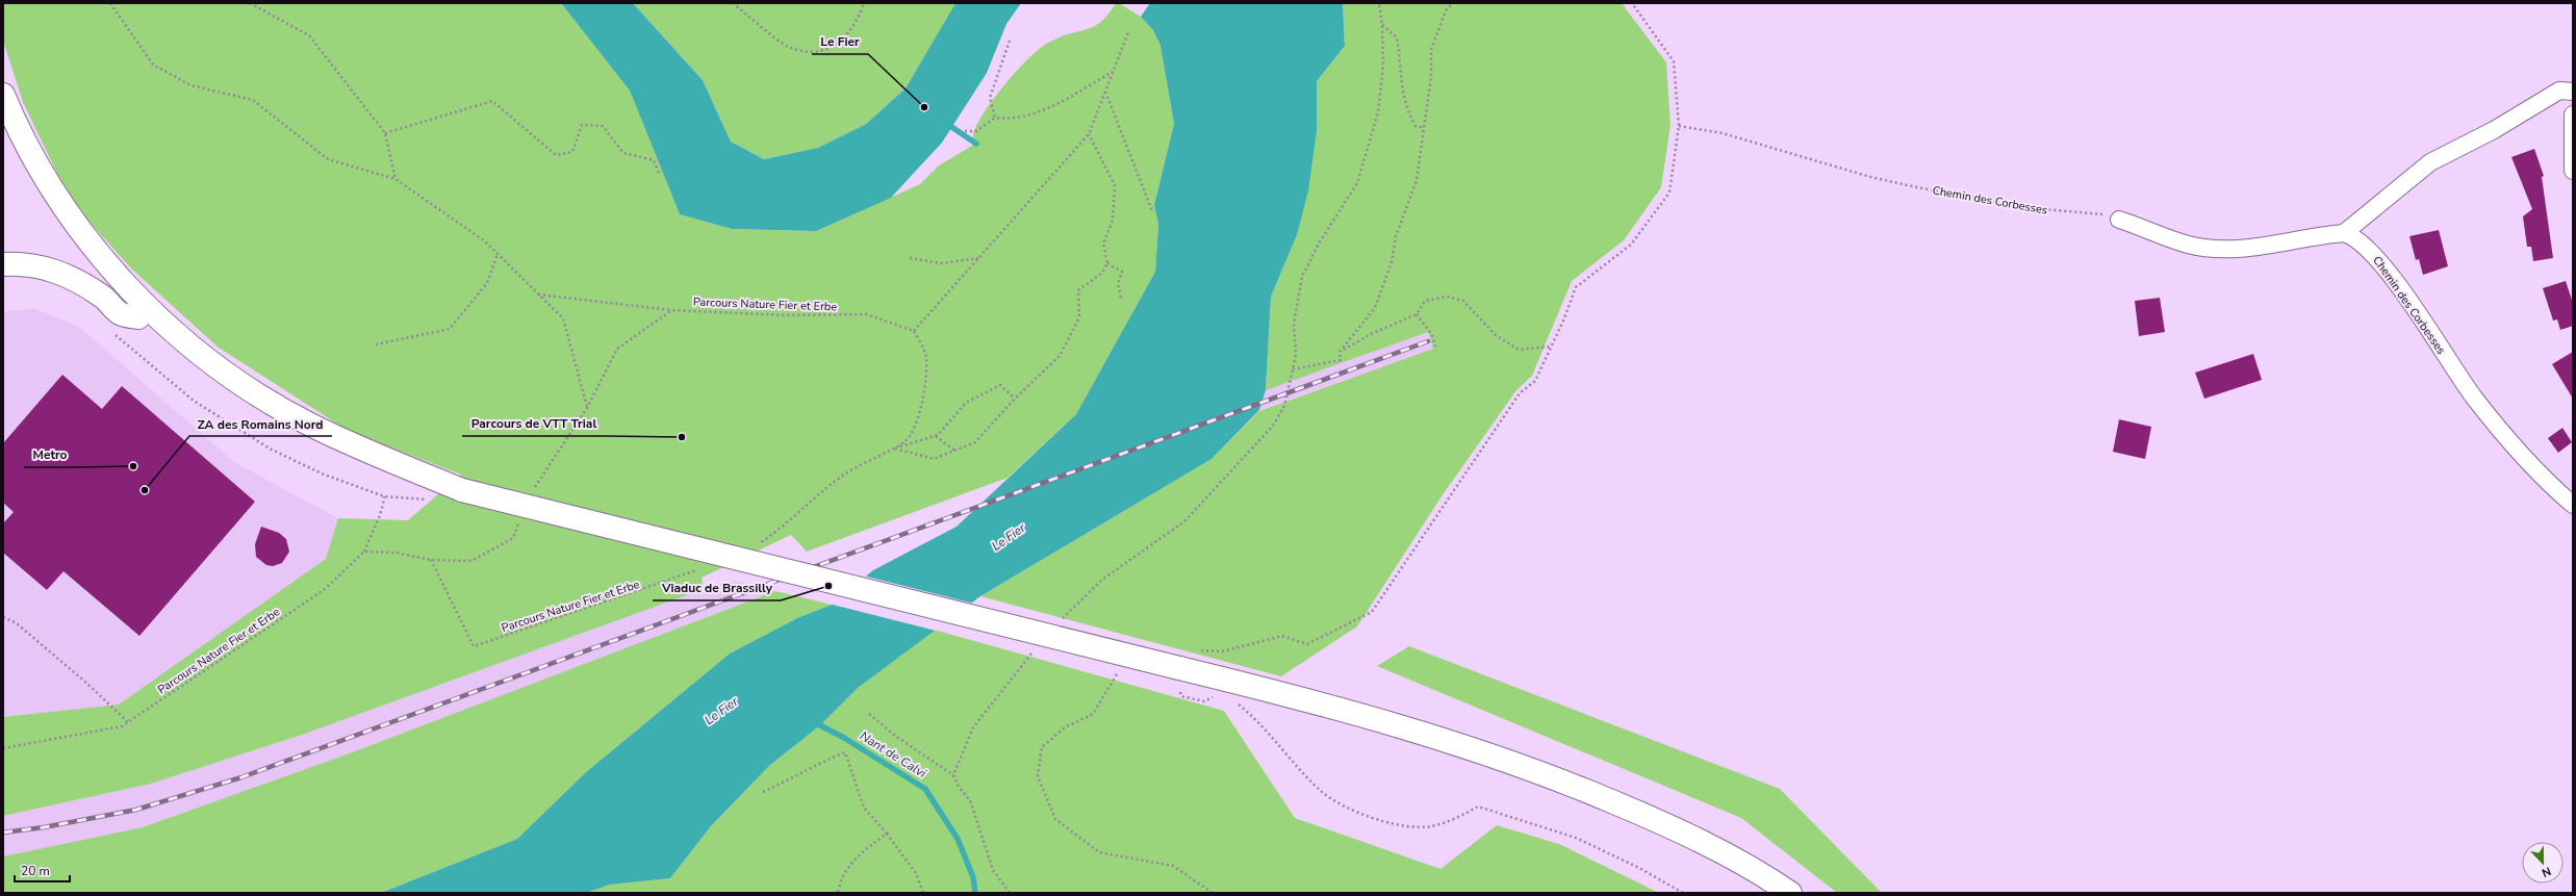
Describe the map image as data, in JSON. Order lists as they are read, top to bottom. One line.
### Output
{"streets":{"street":["Chemin des Corbesses"],"path":["Parcours Nature Fier et Erbe"]},"water":["Le Fier","Nant de Calvi"],"places":["Le Fier","Parcours de VTT Trial","Metro","ZA des Romains Nord","Viaduc de Brassilly"],"scale_bar":"20 m","north":"bottom"}
